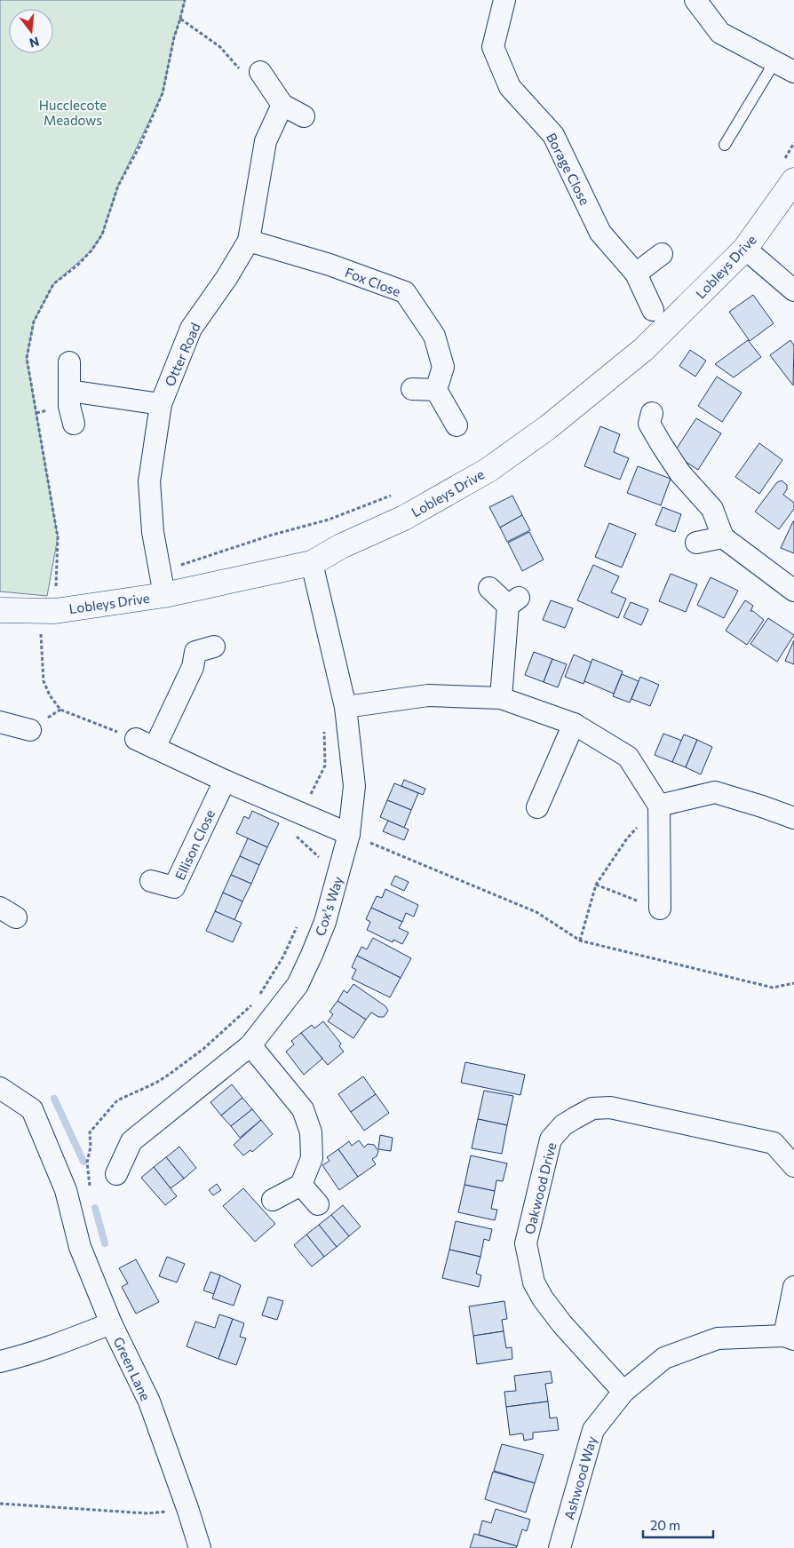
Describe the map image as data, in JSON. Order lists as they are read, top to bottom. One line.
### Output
{"streets":{"street":["Borage Close","Lobleys Drive","Fox Close","Otter Road","Ellison Close","Cox's Way","Oakwood Drive","Green Lane","Ashwood Way"]},"crossings":[["Lobleys Drive","Otter Road"],["Lobleys Drive","Cox's Way"],["Fox Close","Otter Road"],["Oakwood Drive","Ashwood Way"]],"parks":["Hucclecote Meadows"],"scale_bar":"20 m","north":"bottom"}
